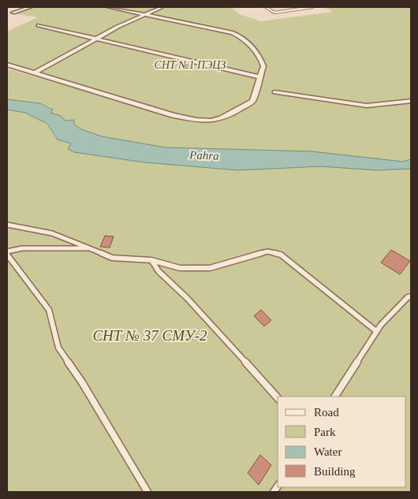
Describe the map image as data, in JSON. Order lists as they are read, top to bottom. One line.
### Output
{"water":["Pahra"],"parks":["СНТ №1 ПЭЦЗ","СНТ № 37 СМУ-2"],"legend":["Road","Park","Water","Building"]}
